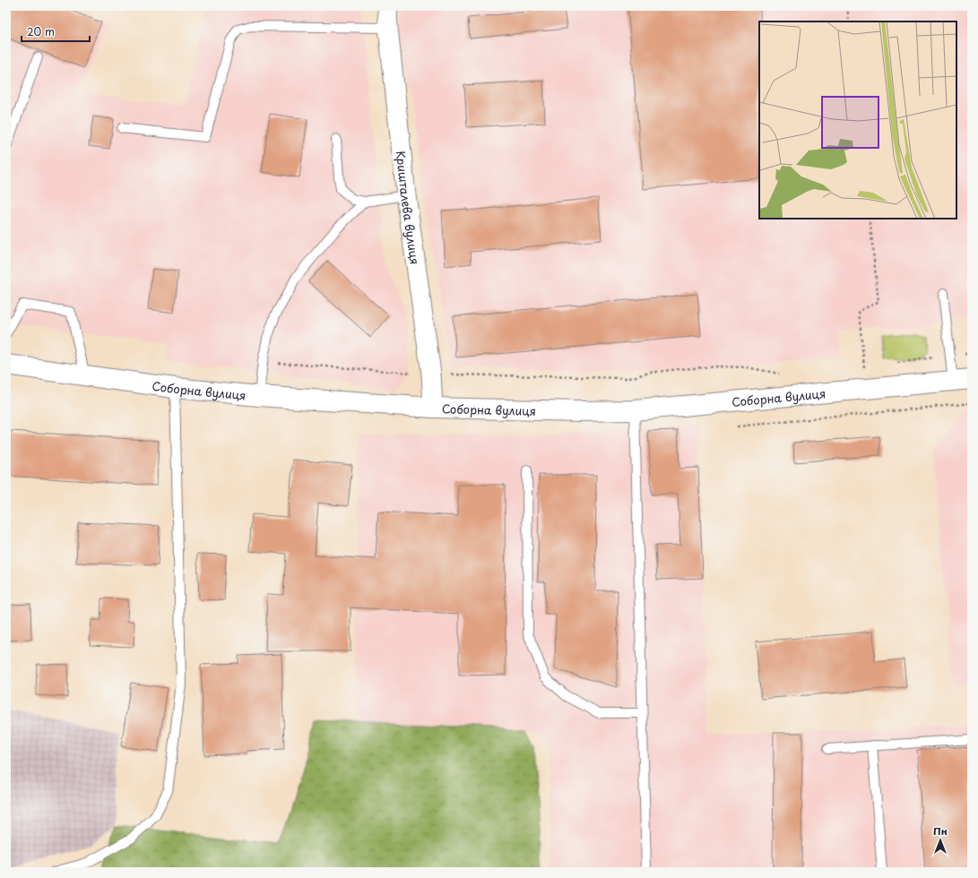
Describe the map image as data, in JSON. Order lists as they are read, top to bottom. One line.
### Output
{"streets":{"main road":["Соборна вулиця"],"street":["Кришталева вулиця"]},"crossings":[["Кришталева вулиця","Соборна вулиця"]],"scale_bar":"20 m","north":"top"}
